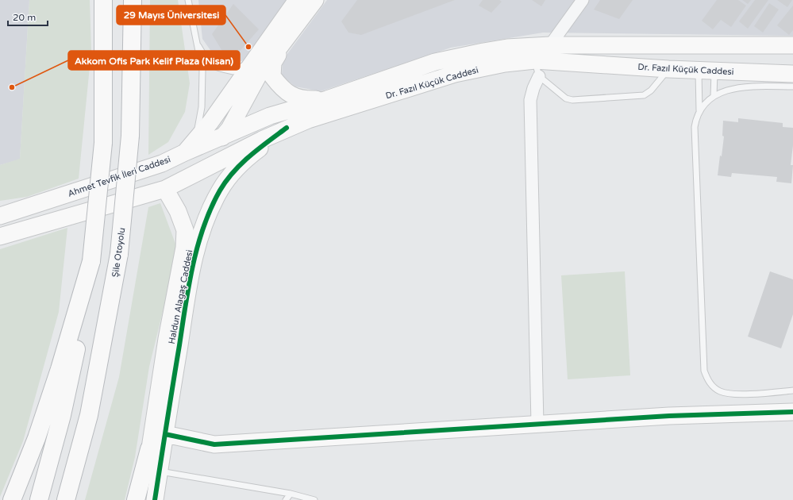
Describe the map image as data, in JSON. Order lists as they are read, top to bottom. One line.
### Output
{"streets":{"highway":["Şile Otoyolu"],"street":["Dr. Fazıl Küçük Caddesi","Ahmet Tevfik İleri Caddesi","Haldun Alagaş Caddesi"]},"crossings":[["Dr. Fazıl Küçük Caddesi","Ahmet Tevfik İleri Caddesi"],["Dr. Fazıl Küçük Caddesi","Haldun Alagaş Caddesi"]],"places":["29 Mayıs Üniversitesi","Akkom Ofis Park Kelif Plaza (Nisan)"],"scale_bar":"20 m"}
